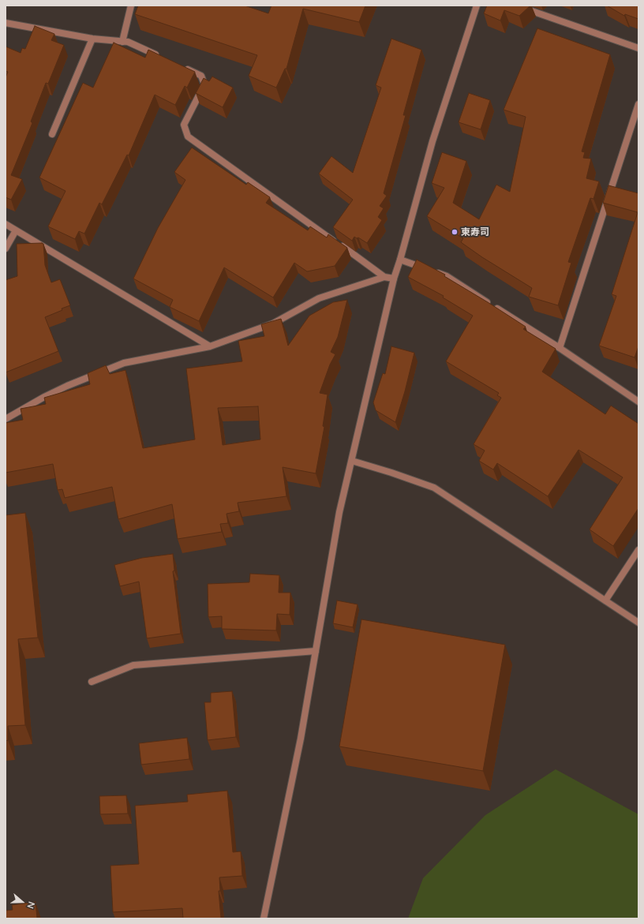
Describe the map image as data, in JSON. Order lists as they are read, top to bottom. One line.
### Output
{"places":["東寿司"],"north":"right"}
